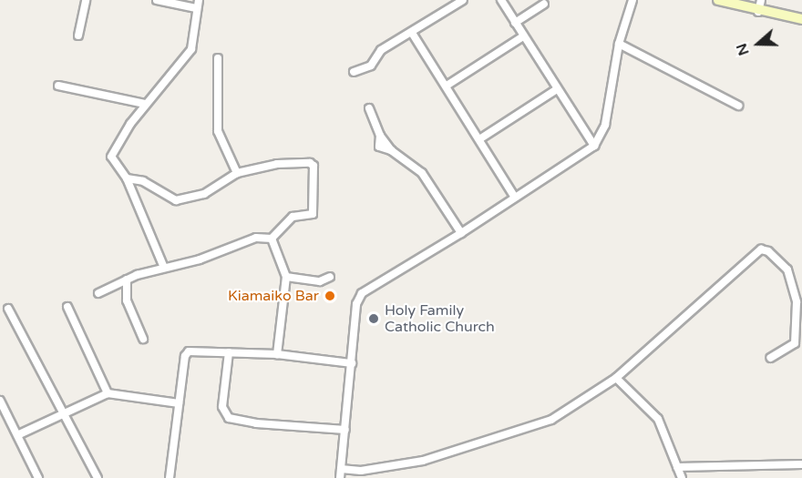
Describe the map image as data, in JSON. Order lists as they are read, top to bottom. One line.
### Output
{"places":["Kiamaiko Bar","Holy Family Catholic Church"],"north":"left"}
